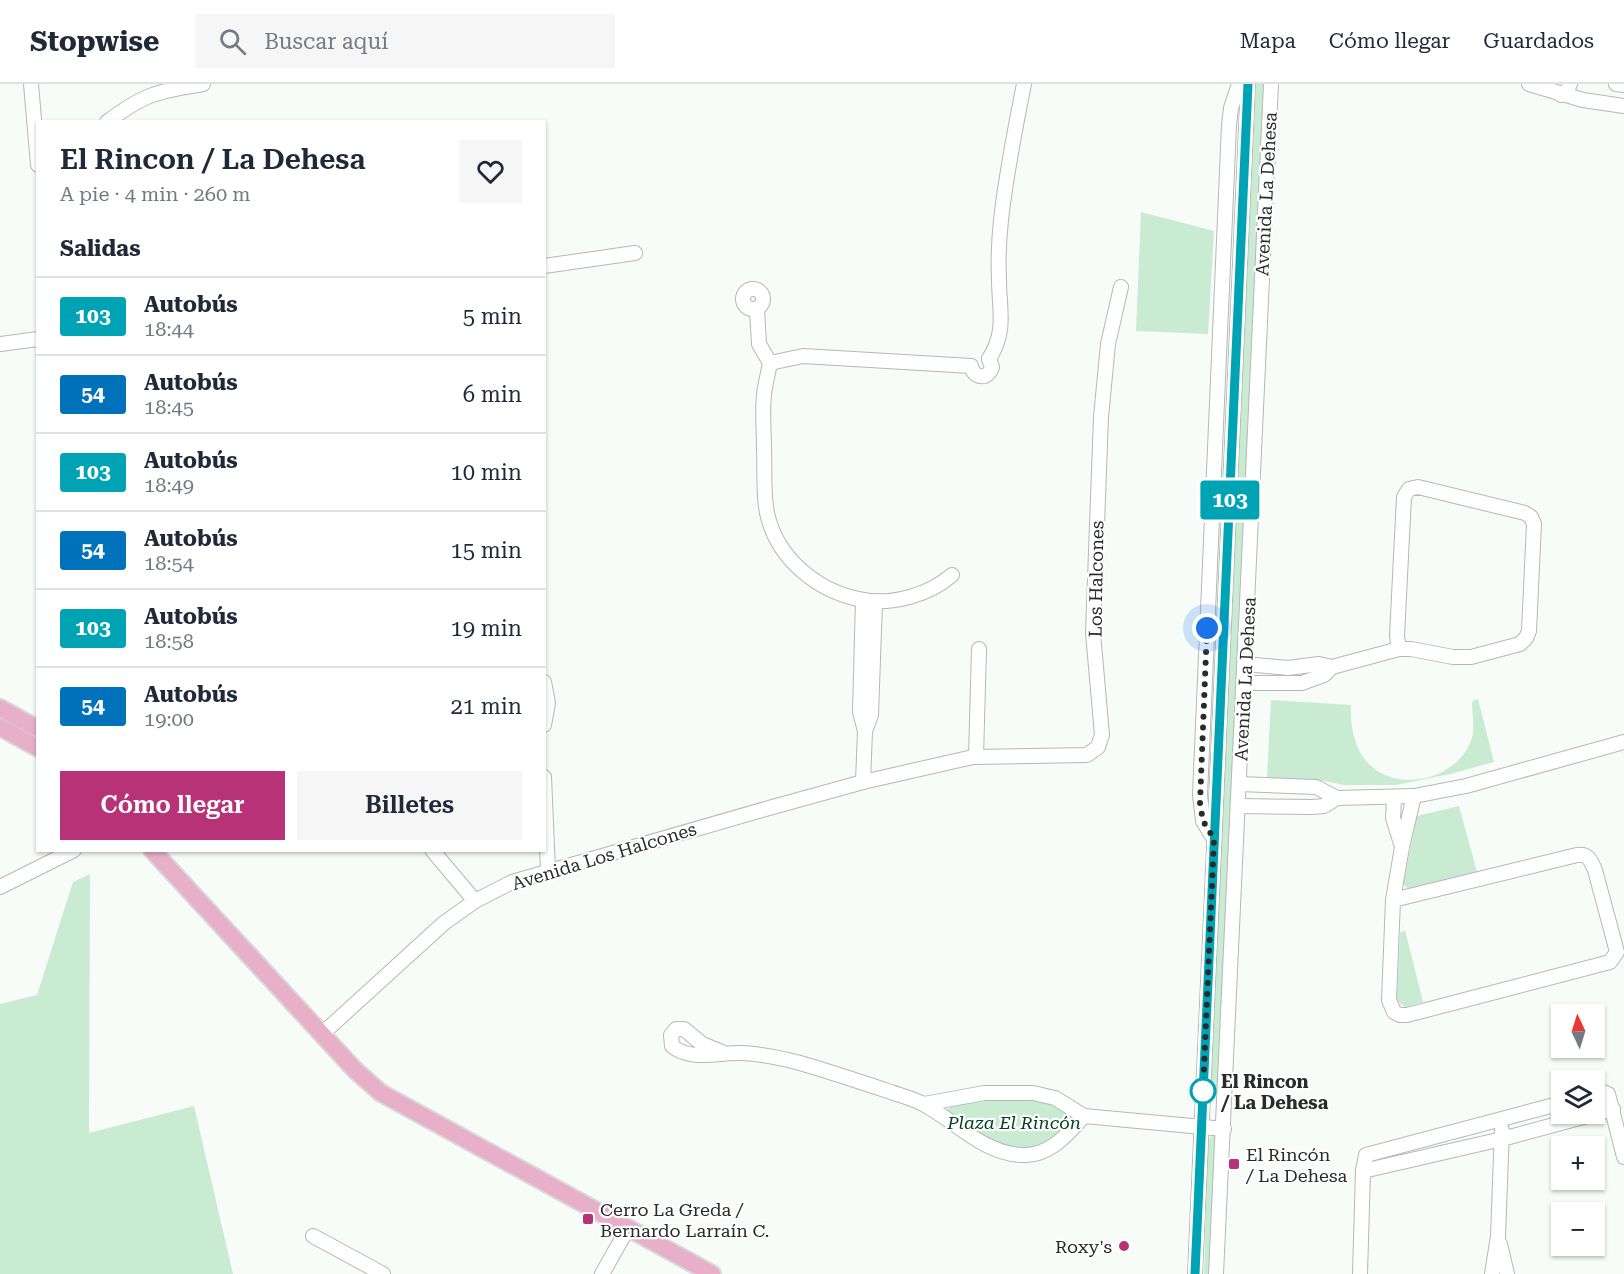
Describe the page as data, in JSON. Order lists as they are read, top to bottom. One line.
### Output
{"streets":{"street":["Avenida La Dehesa","Los Halcones","Avenida Los Halcones"]},"crossings":[["Los Halcones","Avenida Los Halcones"]],"parks":["Plaza El Rincón"],"places":{"other":["El Rincon / La Dehesa","Roxy's"],"transit":["El Rincón / La Dehesa","Cerro La Greda / Bernardo Larraín C."]},"lines":["bus line 103"],"north":"top","page":{"header":"Stopwise","search":"Buscar aquí","nav":["Mapa","Cómo llegar","Guardados"],"on_map":"103","heading":[["El Rincon / La Dehesa","A pie · 4 min · 260 m"],"Salidas"],"list":[{"mark":"103","name":"Autobús","note":"18:44","value":"5 min"},{"mark":"54","name":"Autobús","note":"18:45","value":"6 min"},{"mark":"103","name":"Autobús","note":"18:49","value":"10 min"},{"mark":"54","name":"Autobús","note":"18:54","value":"15 min"},{"mark":"103","name":"Autobús","note":"18:58","value":"19 min"},{"mark":"54","name":"Autobús","note":"19:00","value":"21 min"}],"buttons":["Cómo llegar","Billetes"],"map_buttons":["+","−"]}}
